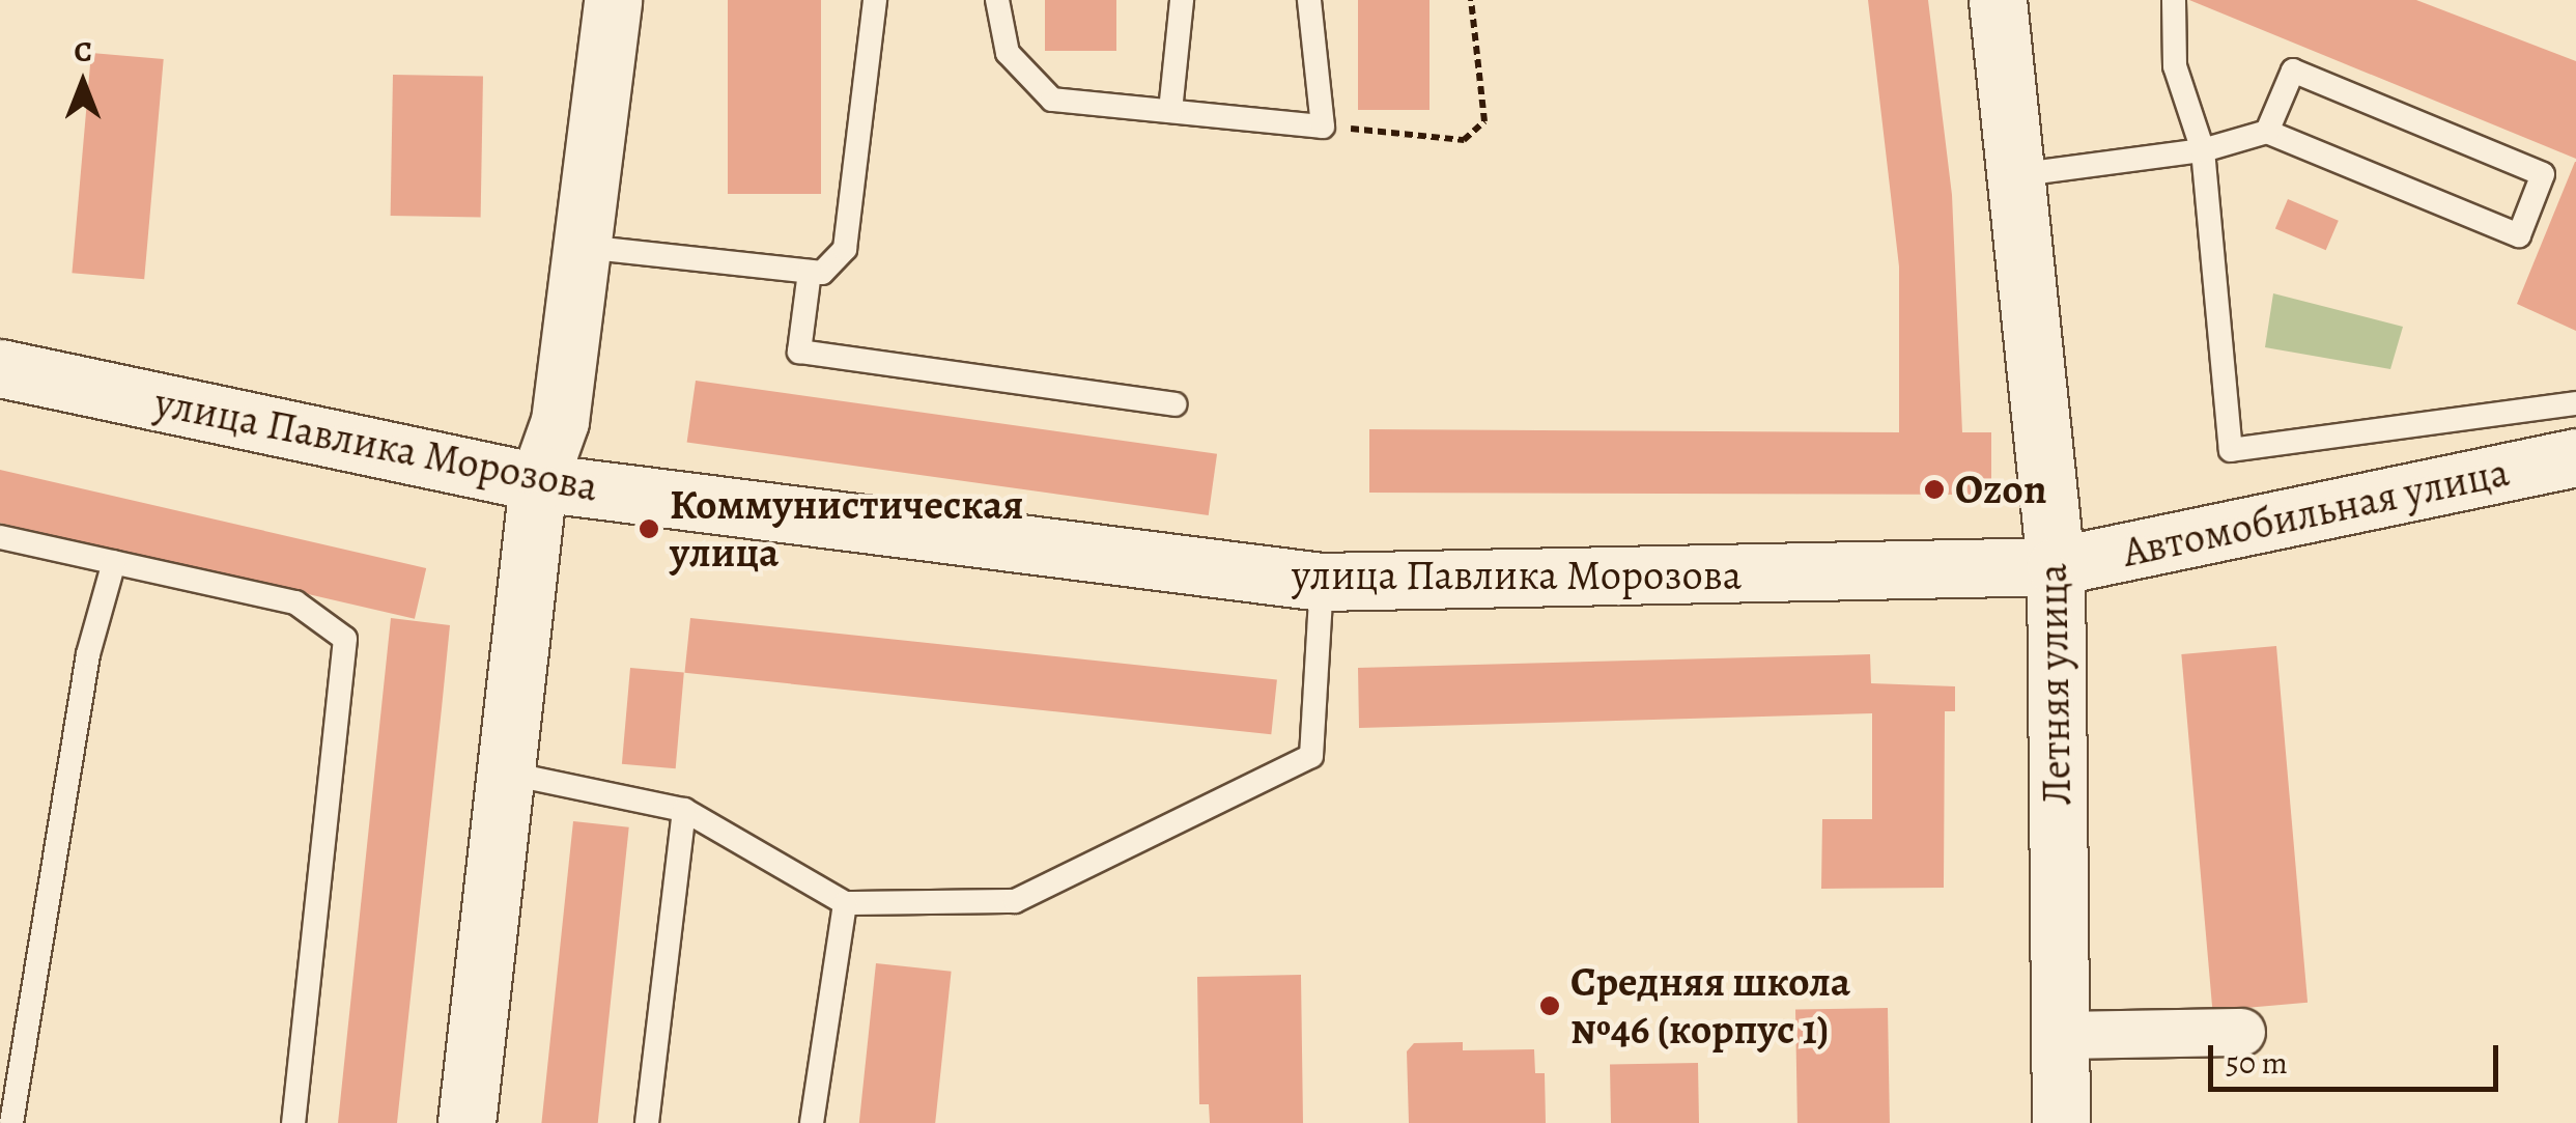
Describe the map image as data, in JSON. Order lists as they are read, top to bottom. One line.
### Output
{"streets":{"street":["улица Павлика Морозова","Автомобильная улица","Летняя улица"]},"crossings":[["улица Павлика Морозова","Автомобильная улица"],["улица Павлика Морозова","Летняя улица"],["Автомобильная улица","Летняя улица"]],"places":["Ozon","Коммунистическая улица","Средняя школа №46 (корпус 1)"],"scale_bar":"50 m","north":"top"}
